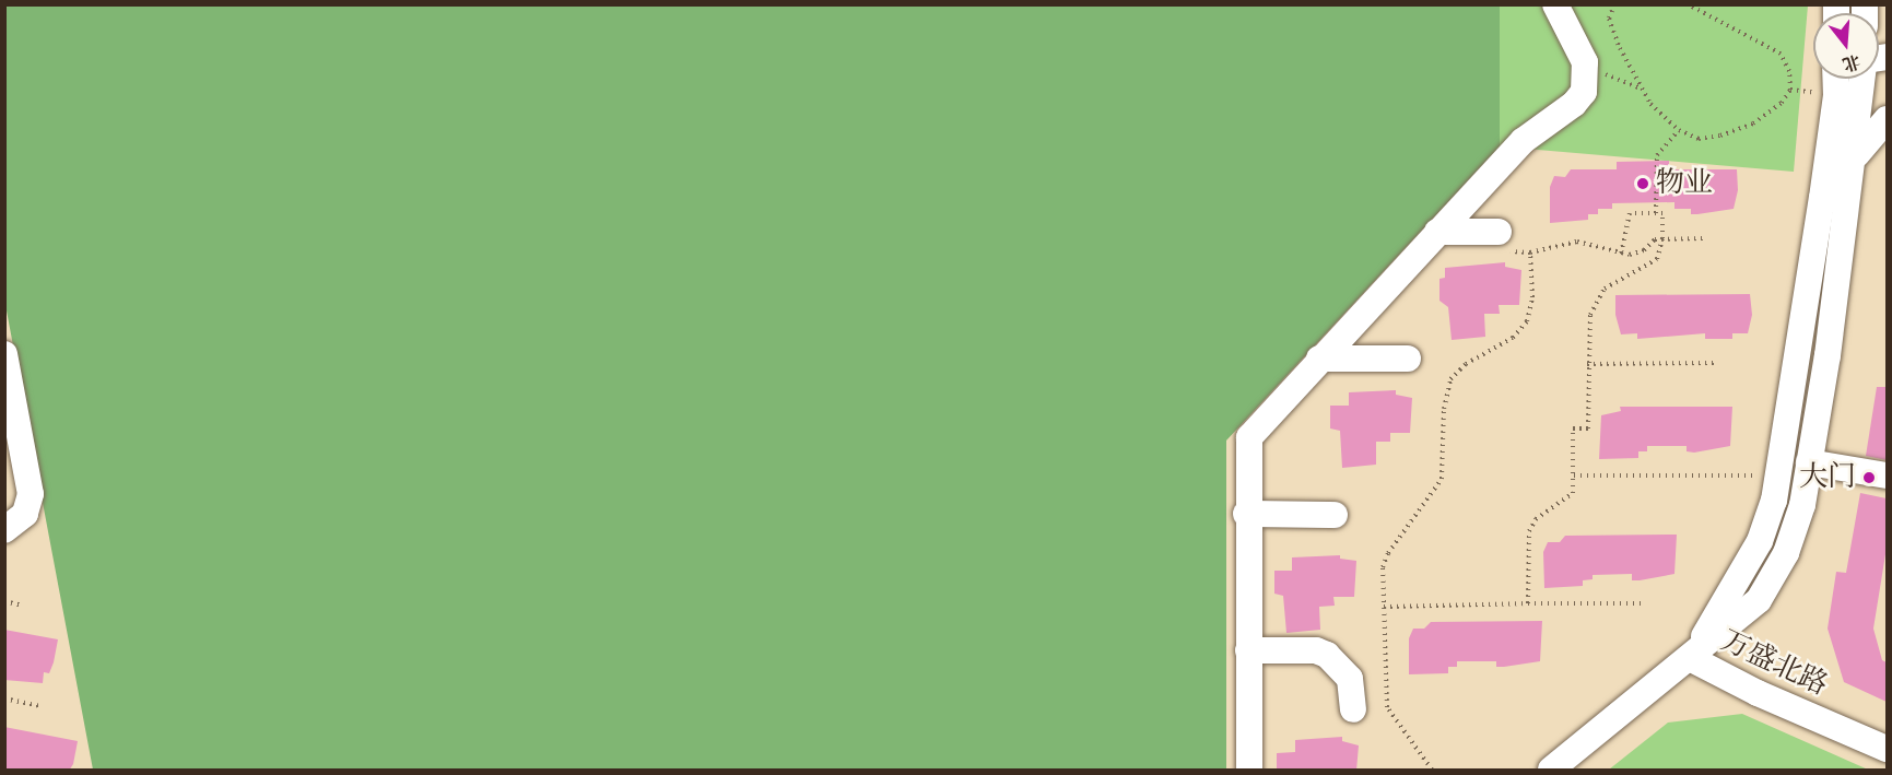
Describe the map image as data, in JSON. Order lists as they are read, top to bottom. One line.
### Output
{"streets":{"street":["万盛北路"]},"places":["物业","大门"],"north":"bottom"}
